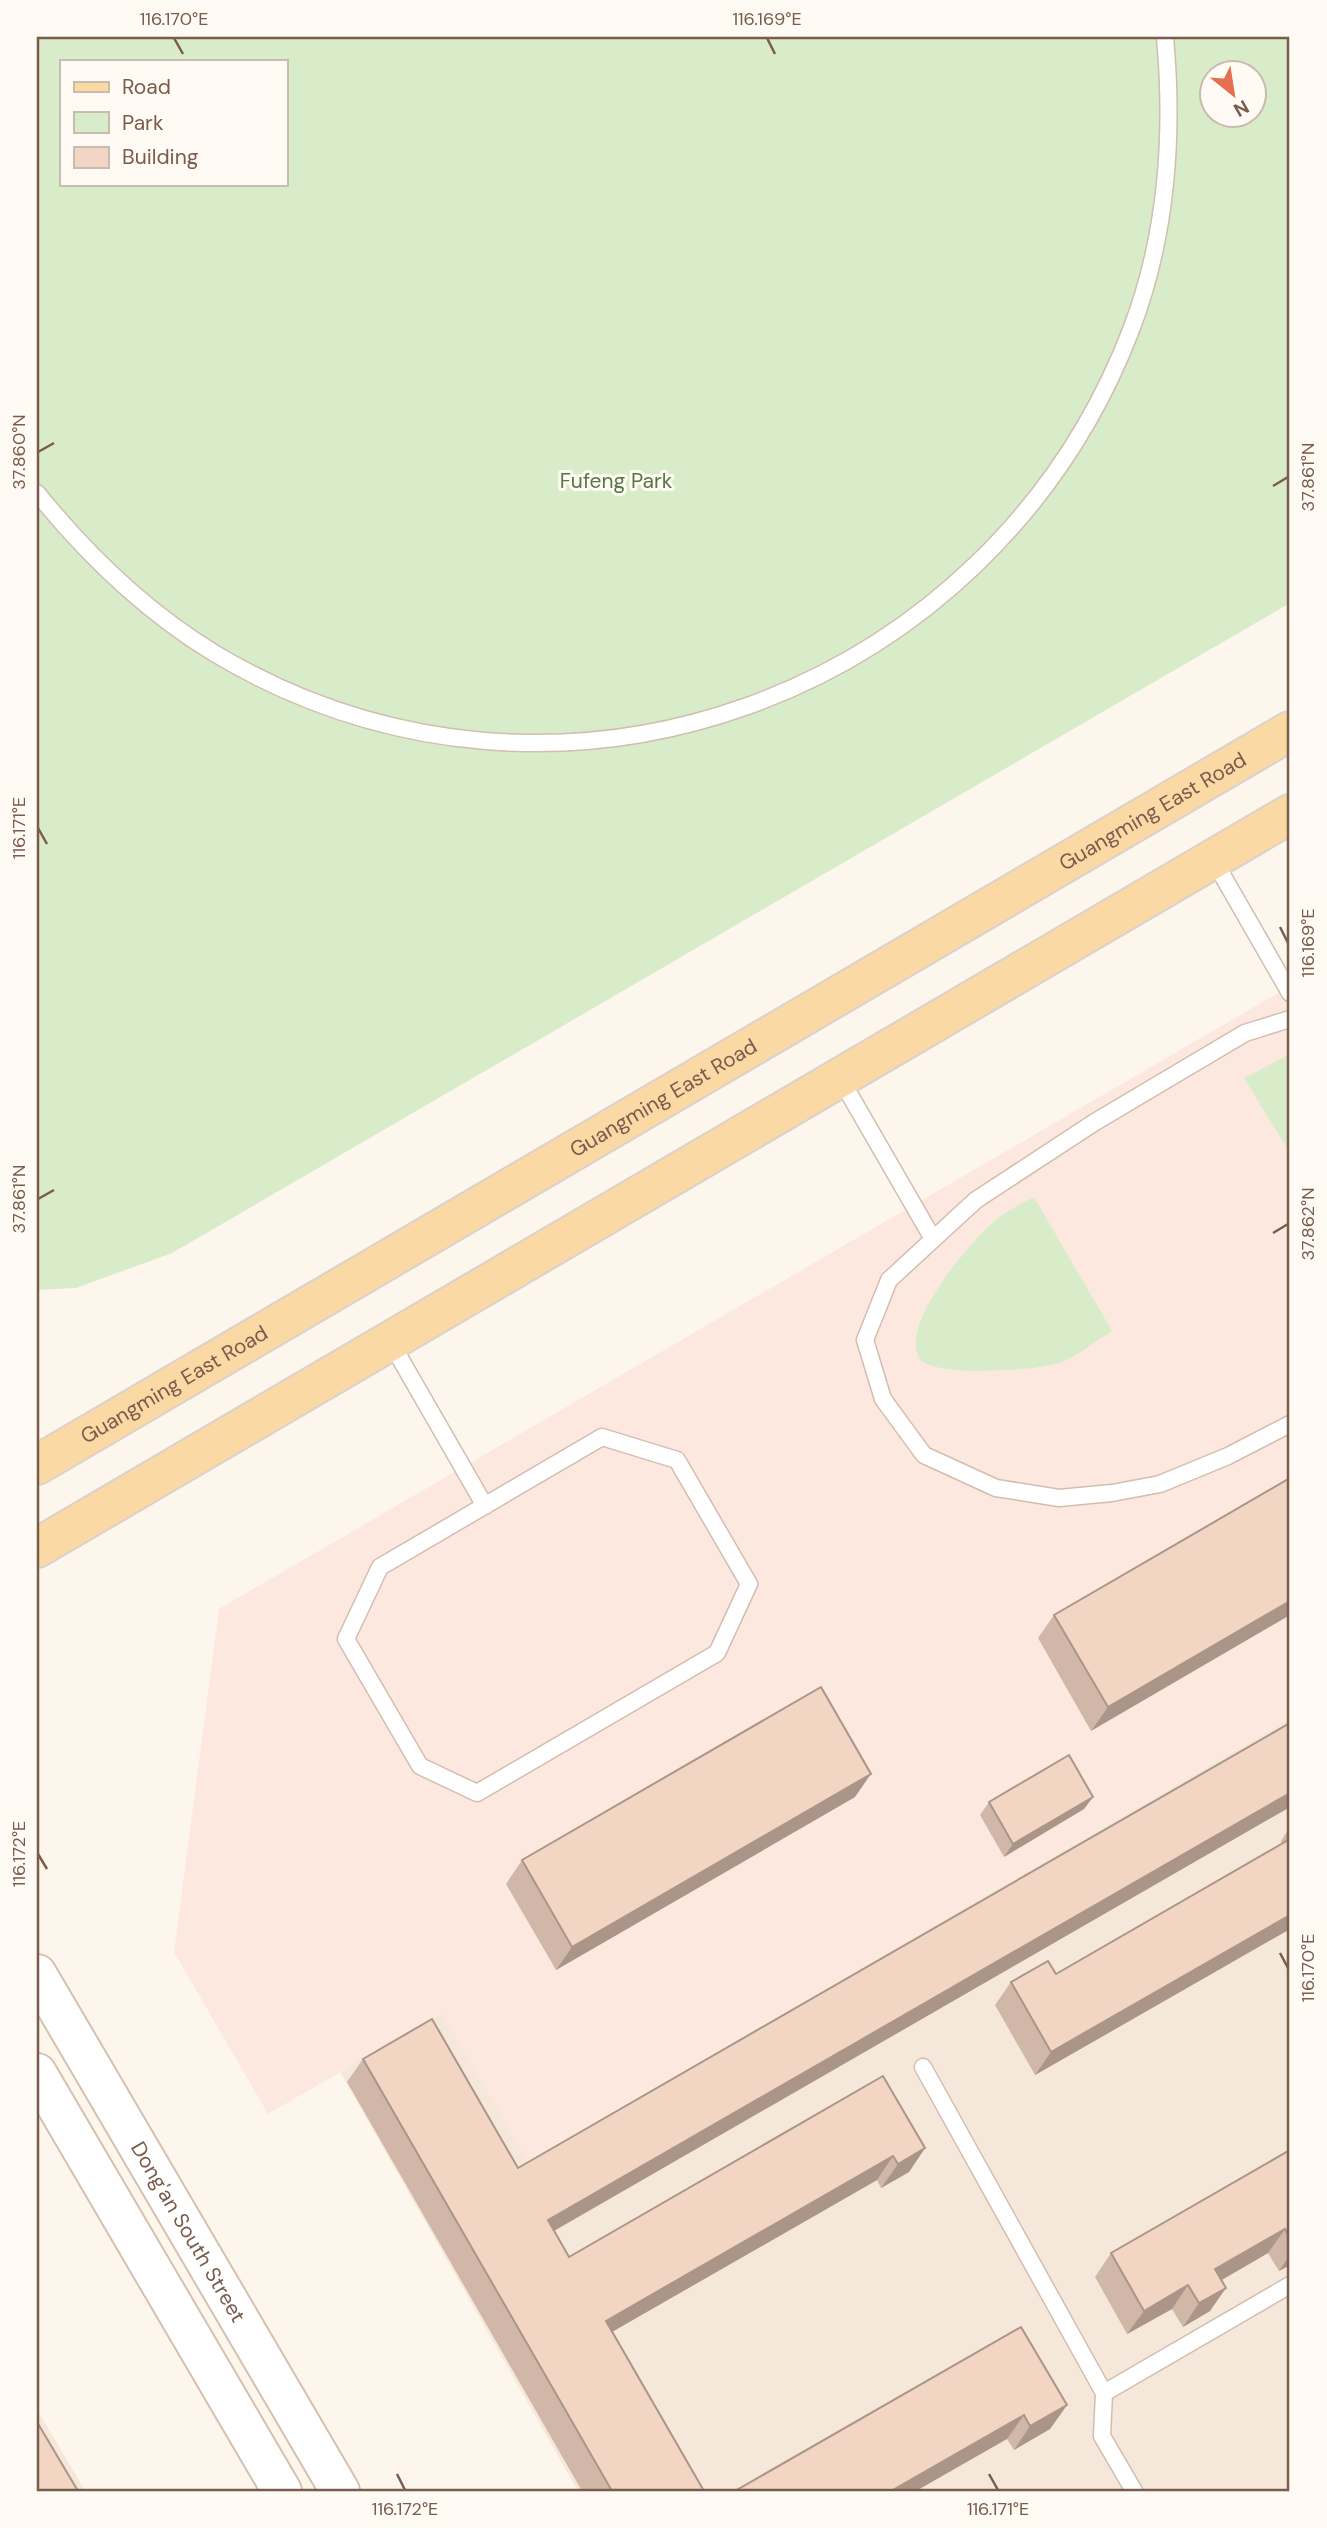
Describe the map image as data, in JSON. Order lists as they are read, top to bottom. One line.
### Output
{"streets":{"main road":["Guangming East Road","Dong'an South Street"]},"parks":["Fufeng Park"],"legend":["Road","Park","Building"],"north":"bottom right","coordinates":["116.170°E","116.169°E","37.860°N","37.861°N","116.171°E","37.862°N","116.172°E"]}
